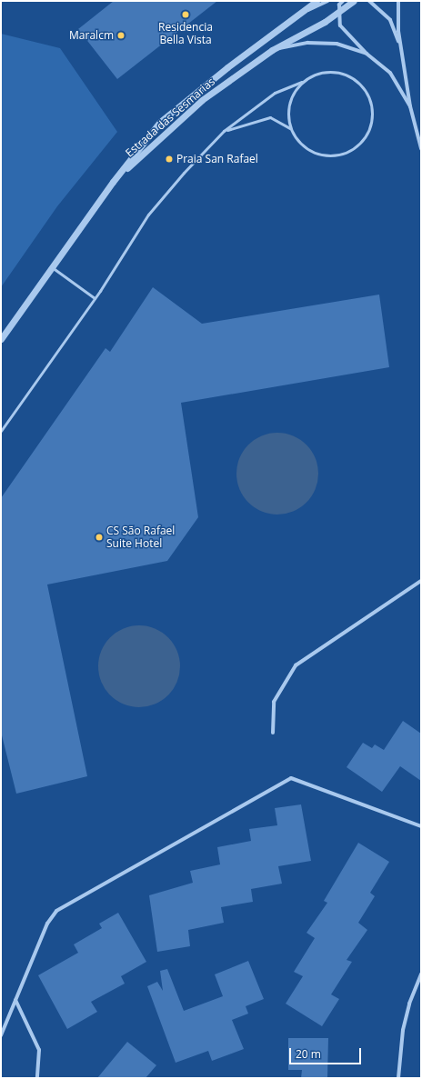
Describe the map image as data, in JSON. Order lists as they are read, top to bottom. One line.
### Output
{"streets":{"street":["Estrada das Sesmarias"]},"places":["Residencia Bella Vista","Maralcm","Praia San Rafael","CS São Rafael Suite Hotel"],"scale_bar":"20 m"}
